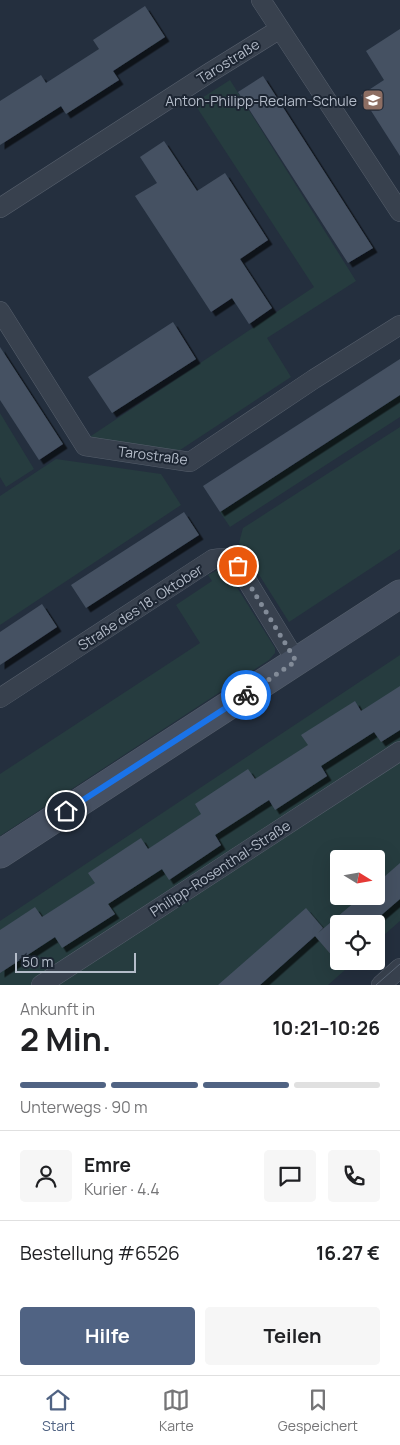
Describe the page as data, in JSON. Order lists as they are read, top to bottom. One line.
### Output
{"streets":{"street":["Tarostraße","Straße des 18. Oktober","Philipp-Rosenthal-Straße"]},"places":{"school or university":["Anton-Philipp-Reclam-Schule"]},"scale_bar":"50 m","north":"right","page":{"scale":"50 m","heading":["2 Min.","Ankunft in","10:21–10:26"],"panel":["Emre","Kurier · 4.4","Bestellung #6526","16.27 €"],"bar":"Unterwegs · 90 m","buttons":["Hilfe","Teilen"],"tabs":["Start","Karte","Gespeichert"]}}
